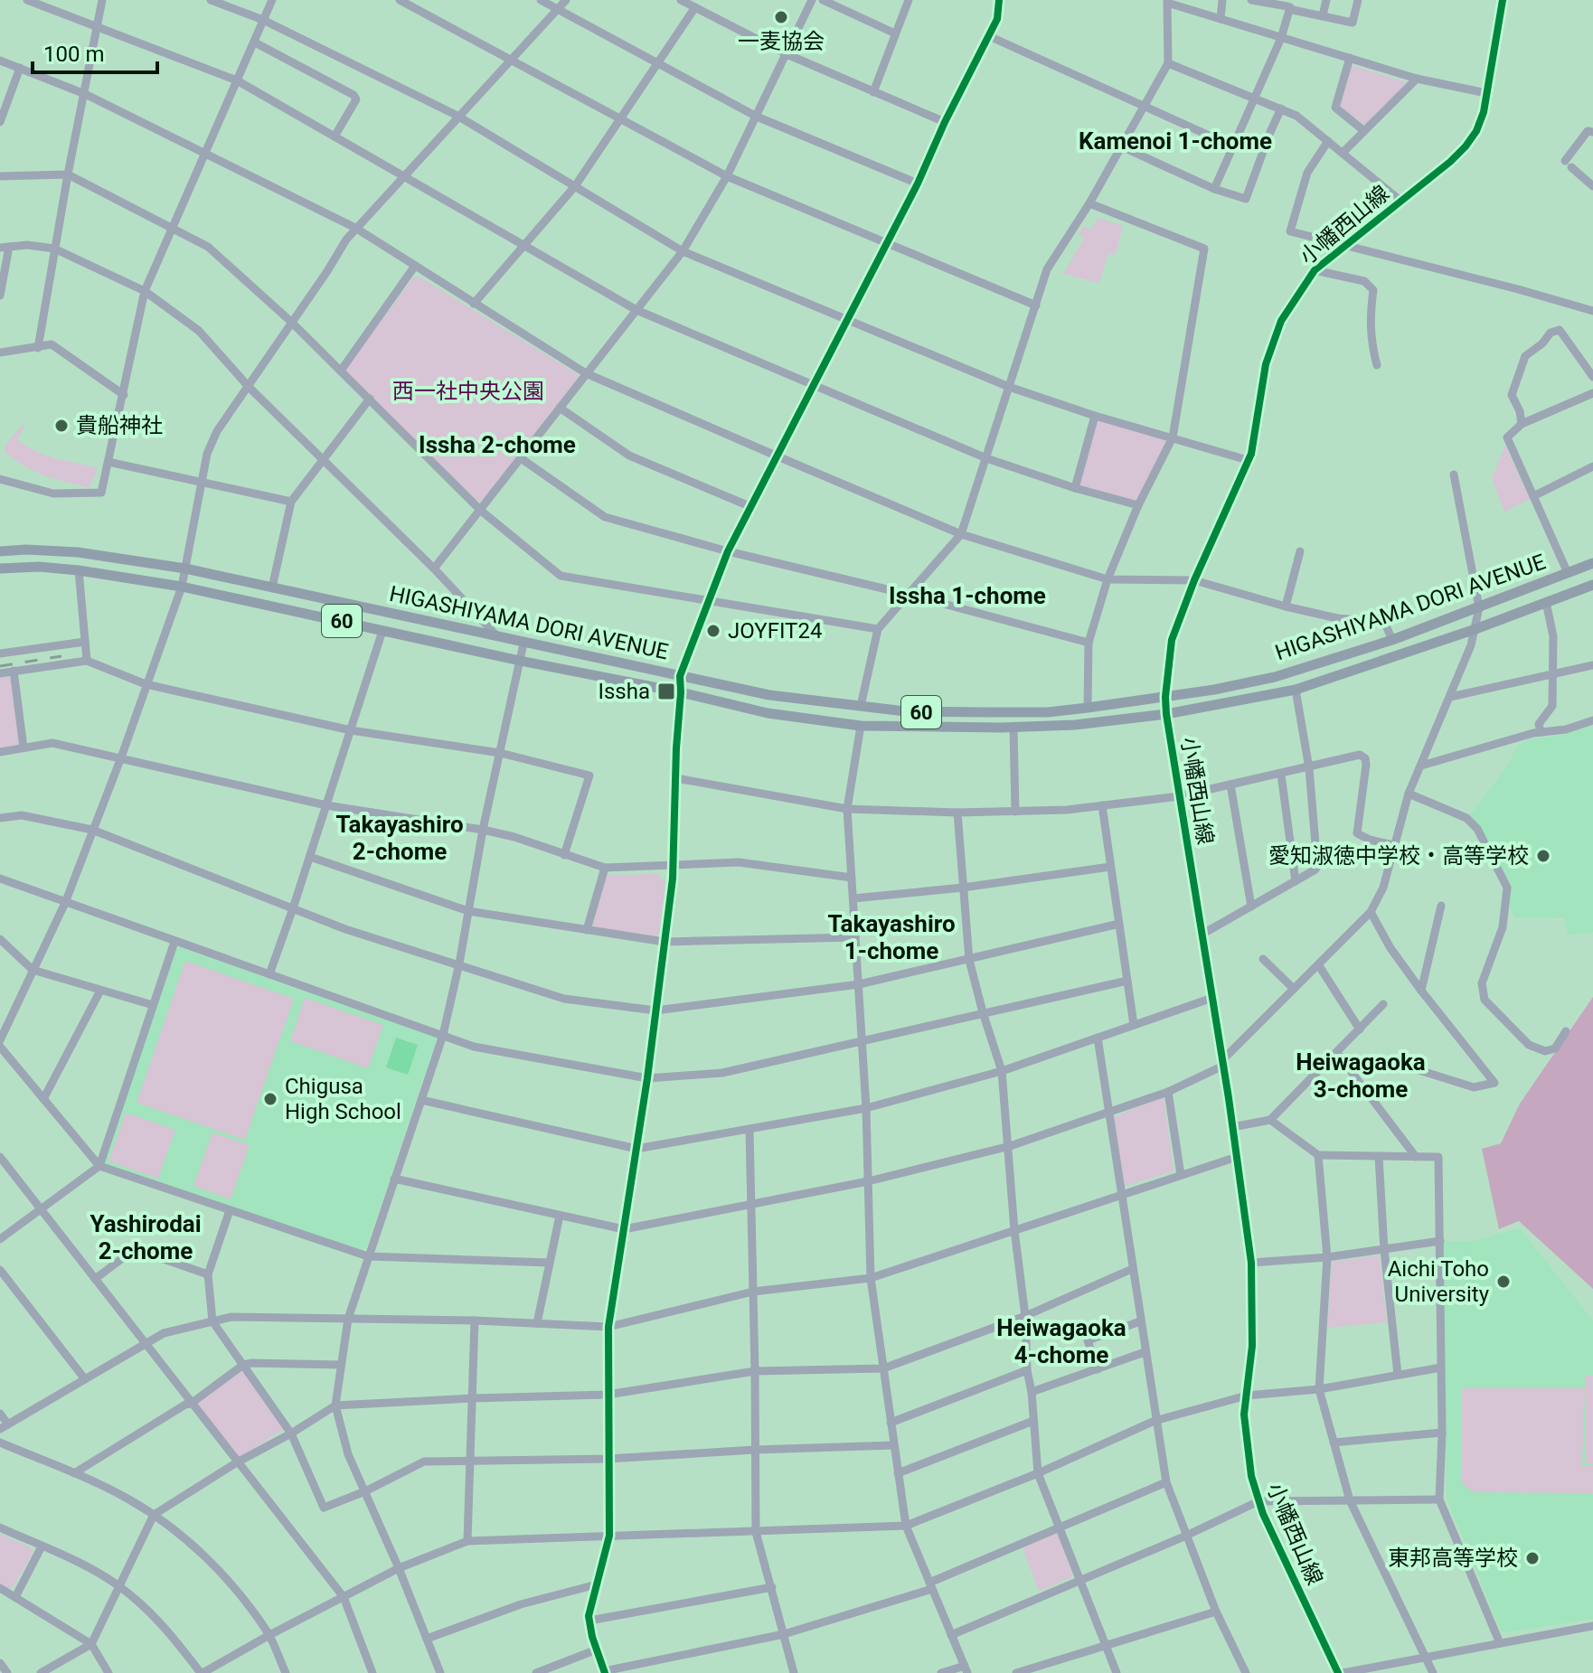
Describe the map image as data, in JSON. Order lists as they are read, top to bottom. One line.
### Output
{"streets":{"main road":["HIGASHIYAMA DORI AVENUE","60"],"street":["小幡西山線"]},"crossings":[["小幡西山線","HIGASHIYAMA DORI AVENUE"]],"districts":["Kamenoi 1-chome","Issha 2-chome","Issha 1-chome","Takayashiro 2-chome","Takayashiro 1-chome","Heiwagaoka 3-chome","Yashirodai 2-chome","Heiwagaoka 4-chome"],"parks":["西一社中央公園"],"places":{"other":["一麦協会","貴船神社","JOYFIT24","愛知淑徳中学校・高等学校","Chigusa High School","Aichi Toho University","東邦高等学校"],"transit":["Issha"]},"scale_bar":"100 m"}
